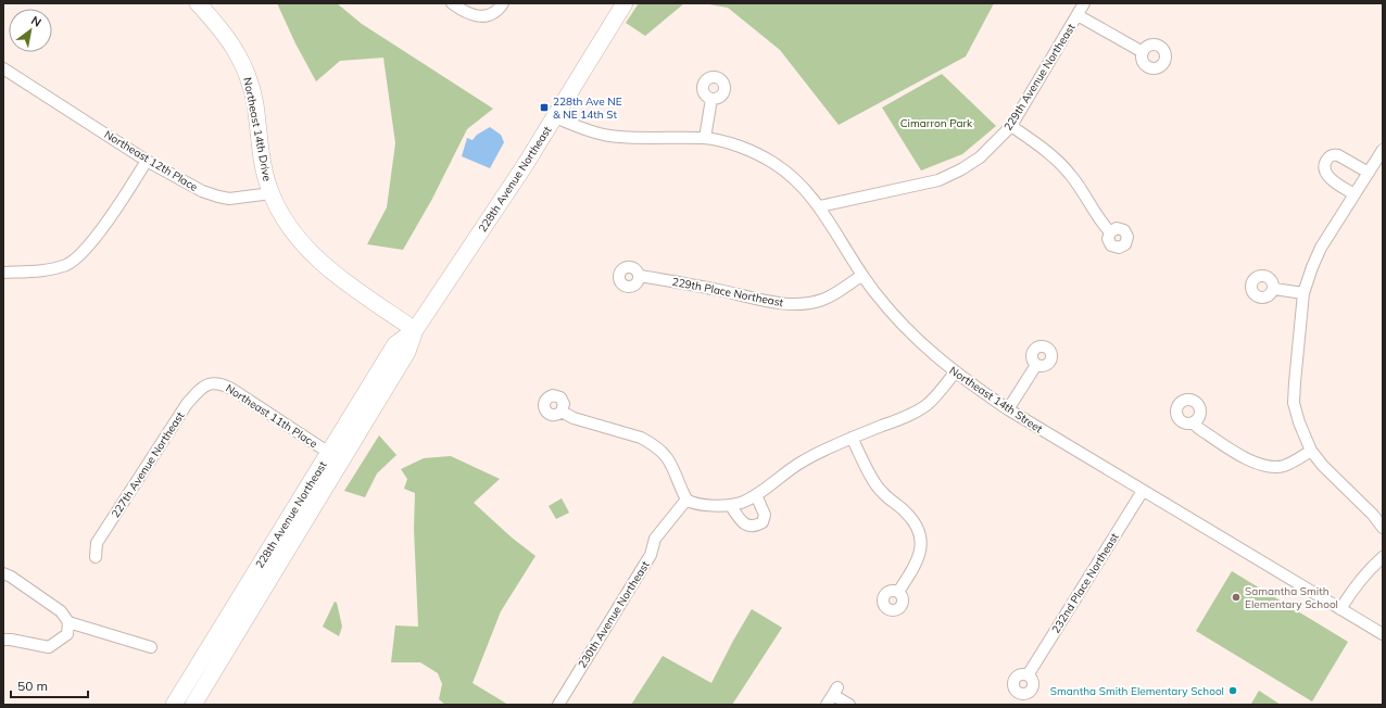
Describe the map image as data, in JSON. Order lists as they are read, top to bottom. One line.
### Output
{"streets":{"main road":["Northeast 14th Drive","228th Avenue Northeast"],"street":["229th Avenue Northeast","Northeast 12th Place","229th Place Northeast","Northeast 14th Street","Northeast 11th Place","227th Avenue Northeast","232nd Place Northeast","230th Avenue Northeast"]},"crossings":[["229th Avenue Northeast","Northeast 14th Street"],["Northeast 14th Drive","Northeast 12th Place"],["228th Avenue Northeast","Northeast 14th Street"],["228th Avenue Northeast","Northeast 11th Place"],["229th Place Northeast","Northeast 14th Street"],["Northeast 14th Street","232nd Place Northeast"],["Northeast 11th Place","227th Avenue Northeast"]],"parks":["Cimarron Park"],"places":{"transit":["228th Ave NE & NE 14th St"],"other":["Samantha Smith Elementary School","Smantha Smith Elementary School"]},"scale_bar":"50 m","north":"top right"}
